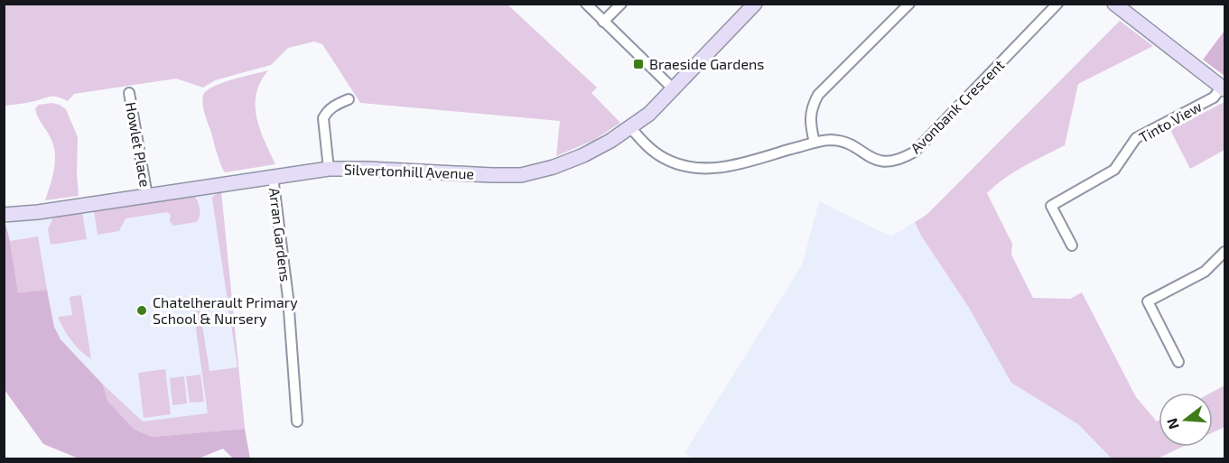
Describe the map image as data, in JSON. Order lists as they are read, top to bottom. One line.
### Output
{"streets":{"street":["Avonbank Crescent","Tinto View","Howlet Place","Silvertonhill Avenue","Arran Gardens"]},"crossings":[["Avonbank Crescent","Silvertonhill Avenue"],["Howlet Place","Silvertonhill Avenue"],["Silvertonhill Avenue","Arran Gardens"]],"places":{"transit":["Braeside Gardens"],"other":["Chatelherault Primary School & Nursery"]},"north":"left"}
